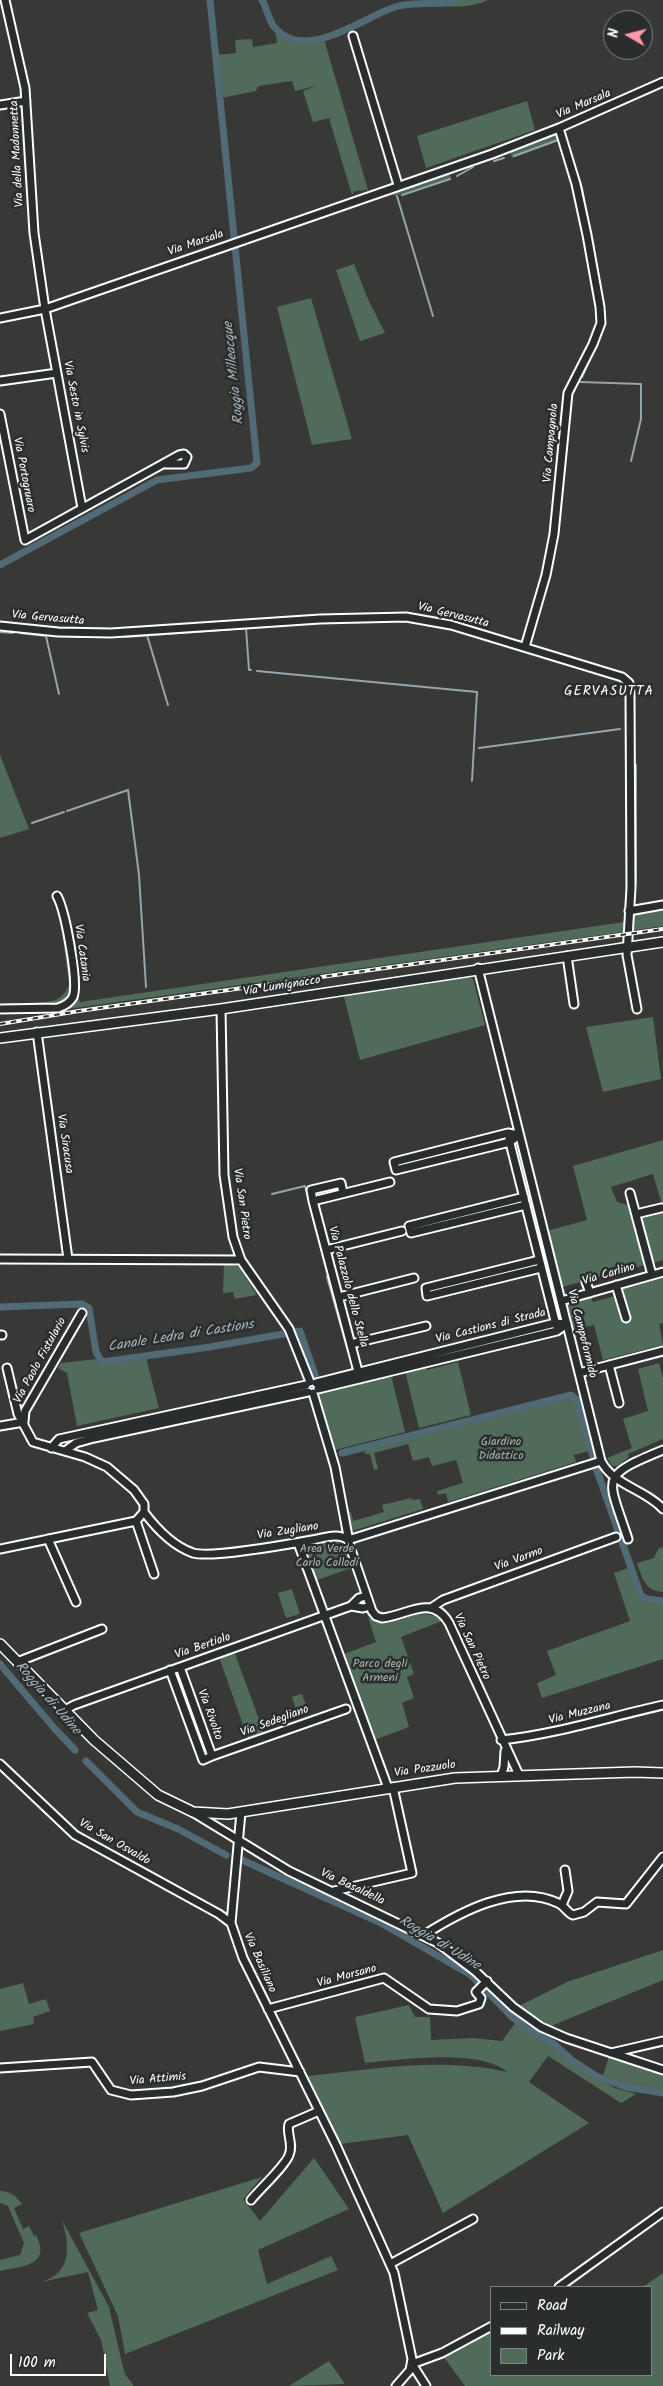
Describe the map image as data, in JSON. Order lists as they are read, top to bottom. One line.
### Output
{"streets":{"main road":["Via Lumignacco","Via Pozzuolo"],"street":["Via Marsala","Via della Madonnetta","Via Sesto in Sylvis","Via Campagnola","Via Portogruaro","Via Gervasutta","Via Catania","Via Siracusa","Via San Pietro","Via Carlino","Via Palazzolo dello Stella","Via Castions di Strada","Via Campoformido","Via Paolo Fistulario","Via Zugliano","Via Varmo","Via Bertiolo","Via Muzzana","Via Rivolto","Via Sedegliano","Via San Osvaldo","Via Basaldella","Via Basiliano","Via Morsano","Via Attimis"]},"crossings":[["Via Marsala","Via della Madonnetta"],["Via Marsala","Via Sesto in Sylvis"],["Via Marsala","Via Campagnola"],["Via della Madonnetta","Via Sesto in Sylvis"],["Via Sesto in Sylvis","Via Portogruaro"],["Via Campagnola","Via Gervasutta"],["Via Gervasutta","Via Lumignacco"],["Via Lumignacco","Via Siracusa"],["Via Lumignacco","Via San Pietro"],["Via Lumignacco","Via Campoformido"],["Via San Pietro","Via Castions di Strada"],["Via San Pietro","Via Zugliano"],["Via San Pietro","Via Varmo"],["Via San Pietro","Via Bertiolo"],["Via San Pietro","Via Muzzana"],["Via San Pietro","Via Pozzuolo"],["Via Carlino","Via Campoformido"],["Via Palazzolo dello Stella","Via Castions di Strada"],["Via Castions di Strada","Via Campoformido"],["Via Castions di Strada","Via Zugliano"],["Via Campoformido","Via Zugliano"],["Via Paolo Fistulario","Via Zugliano"],["Via Bertiolo","Via Rivolto"],["Via Bertiolo","Via Pozzuolo"],["Via Rivolto","Via Sedegliano"],["Via Pozzuolo","Via Basaldella"],["Via Pozzuolo","Via Basiliano"],["Via San Osvaldo","Via Basiliano"],["Via Basaldella","Via Basiliano"],["Via Basaldella","Via Morsano"],["Via Basiliano","Via Morsano"],["Via Basiliano","Via Attimis"]],"districts":["GERVASUTTA"],"water":["Roggia Milleacque","Canale Ledra di Castions","Roggia di Udine"],"parks":["Giardino Didattico","Area Verde Carlo Collodi","Parco degli Armeni"],"legend":["Road","Railway","Park"],"scale_bar":"100 m","north":"left"}
